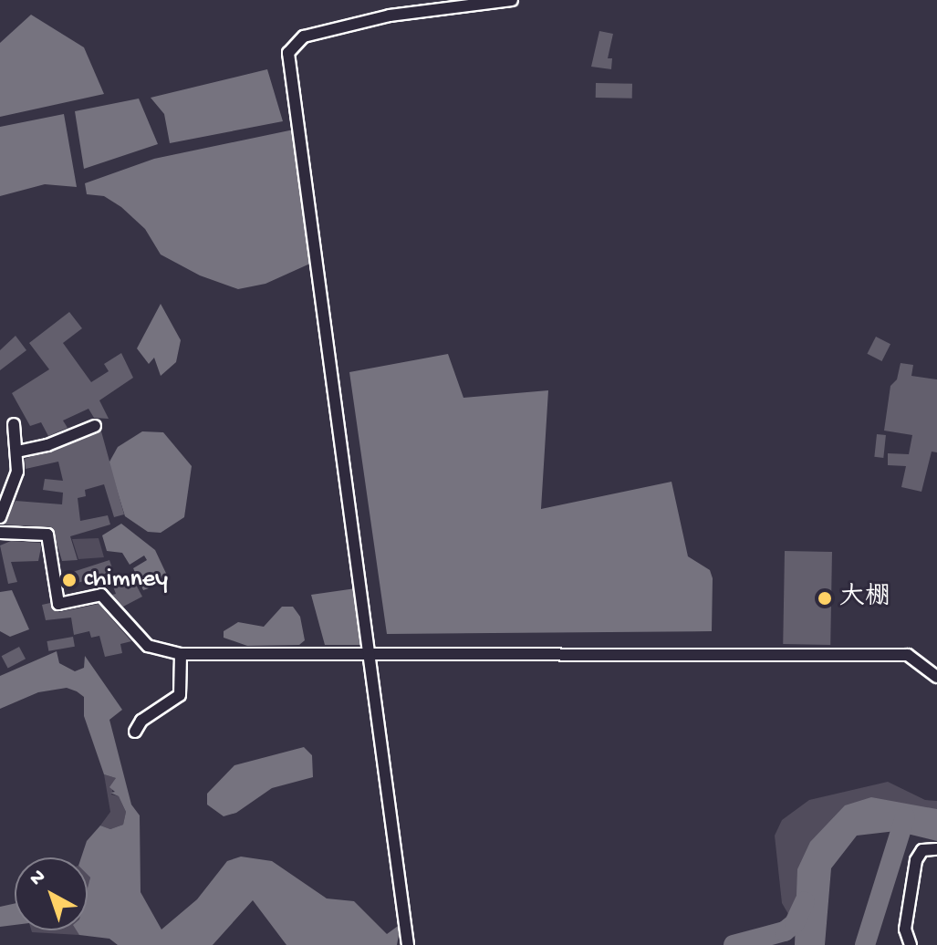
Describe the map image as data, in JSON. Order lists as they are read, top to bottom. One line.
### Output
{"places":["chimney","大棚"],"north":"top left"}
